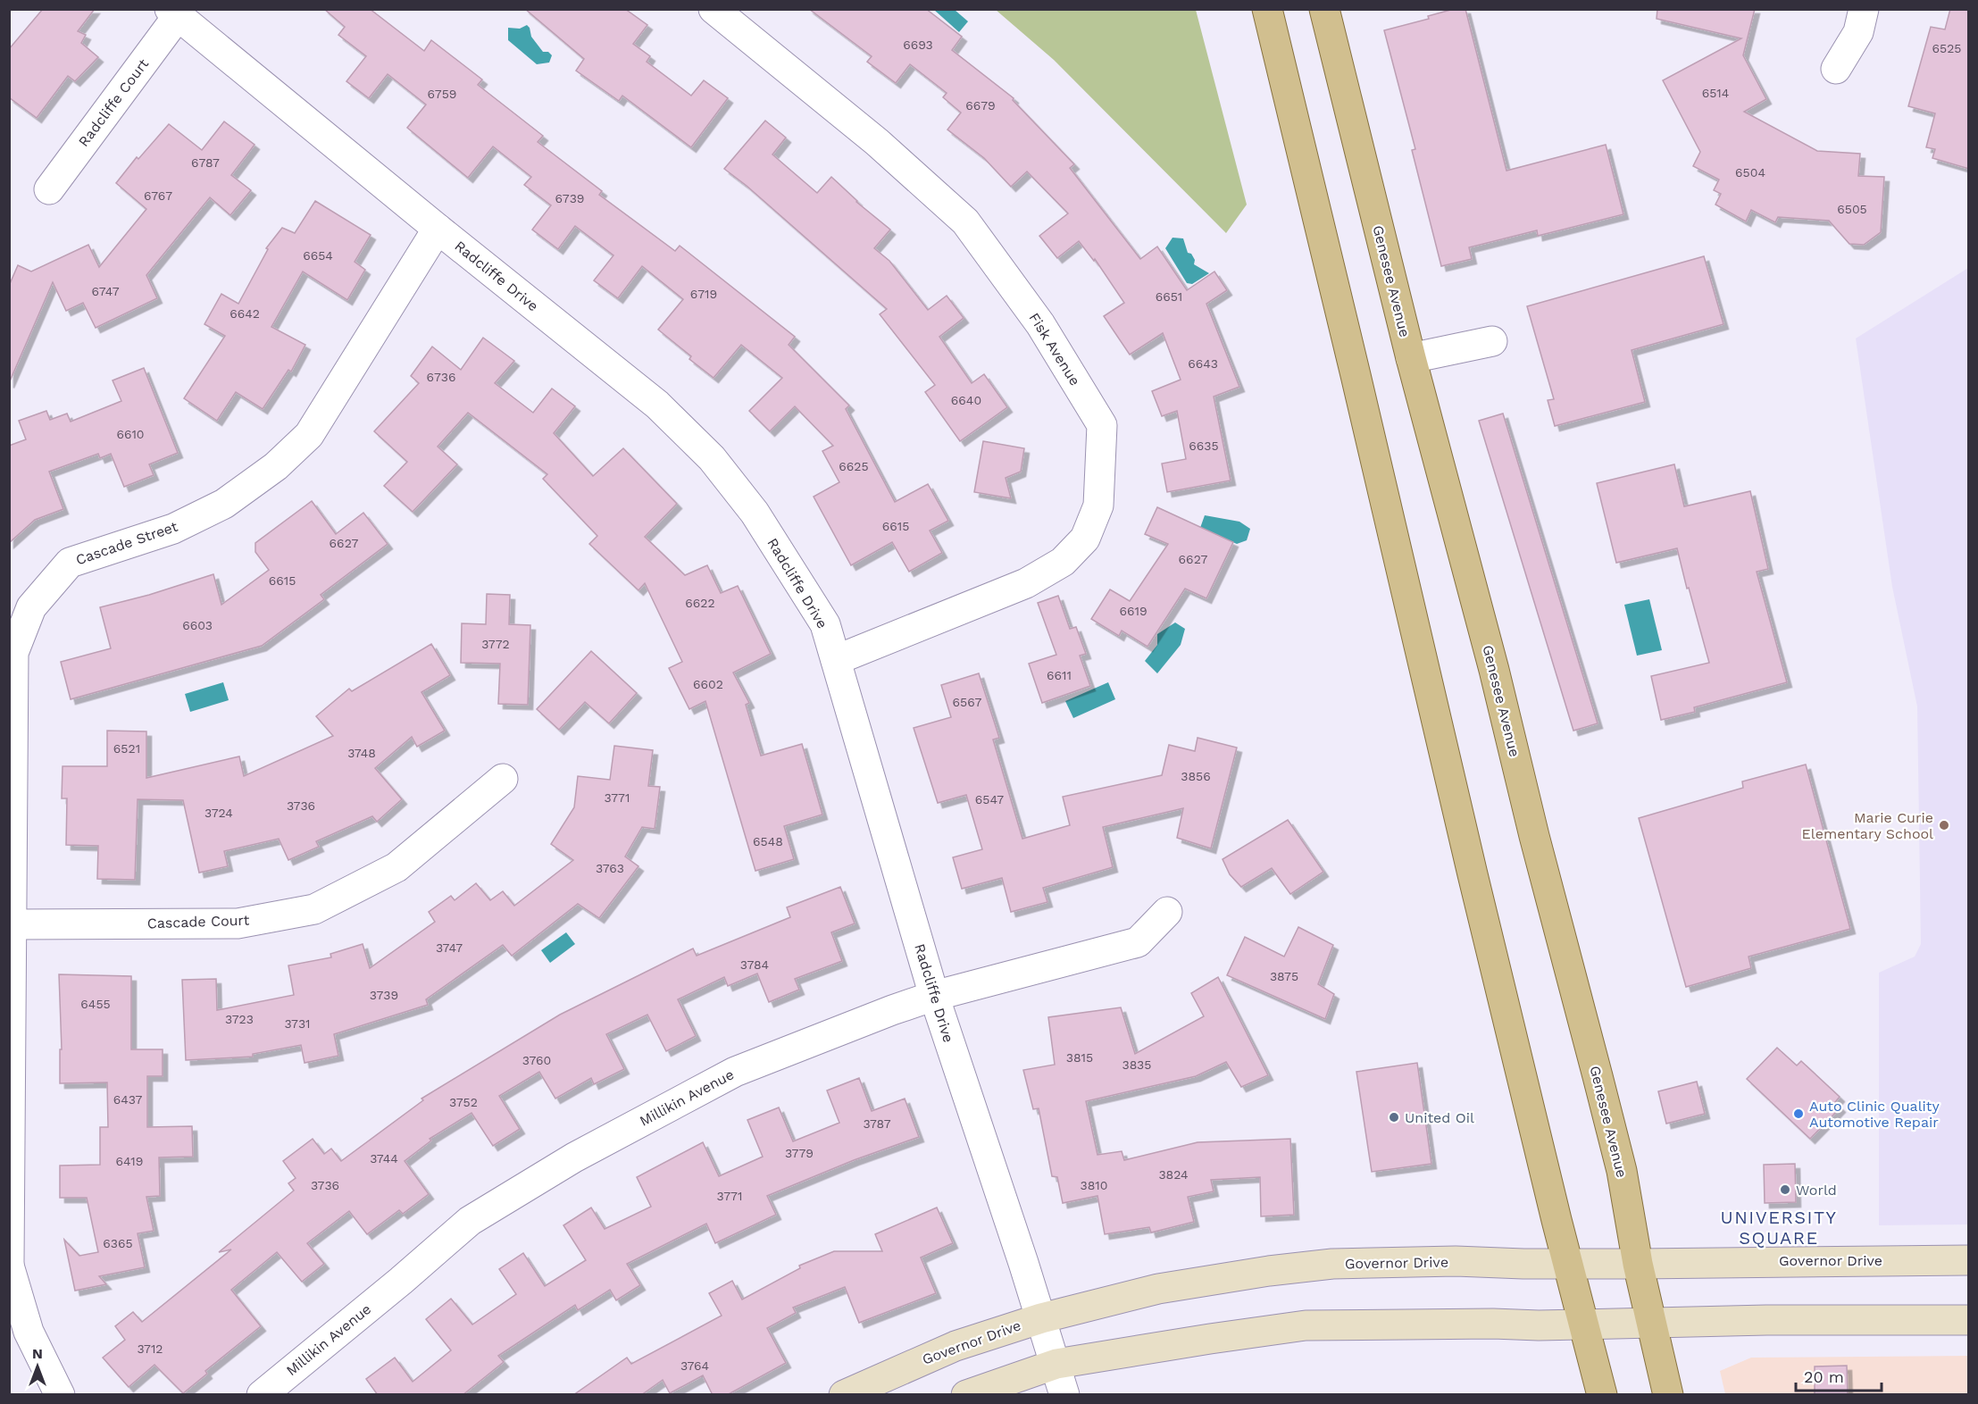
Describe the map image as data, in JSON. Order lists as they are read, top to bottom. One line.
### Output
{"streets":{"main road":["Genesee Avenue","Governor Drive"],"street":["Radcliffe Court","Radcliffe Drive","Fisk Avenue","Cascade Street","Cascade Court","Millikin Avenue"]},"crossings":[["Radcliffe Court","Radcliffe Drive"],["Radcliffe Drive","Fisk Avenue"],["Radcliffe Drive","Cascade Street"],["Radcliffe Drive","Millikin Avenue"],["Radcliffe Drive","Governor Drive"],["Genesee Avenue","Governor Drive"],["Cascade Street","Cascade Court"]],"districts":["UNIVERSITY SQUARE"],"places":["Marie Curie Elementary School","Auto Clinic Quality Automotive Repair","United Oil","World"],"house_numbers":["6693","6525","6514","6759","6679","6787","6504","6767","6739","6505","6654","6747","6719","6651","6642","6643","6736","6640","6610","6635","6625","6615","6627","6627","6615","6622","6619","6603","3772","6611","6602","6567","6521","3748","3856","3771","6547","3736","3724","6548","3763","3747","3784","3875","3739","6455","3723","3731","3815","3760","3835","6437","3752","3787","3779","3744","6419","3824","3736","3810","3771","6365","3712","3764"],"scale_bar":"20 m","north":"top"}
